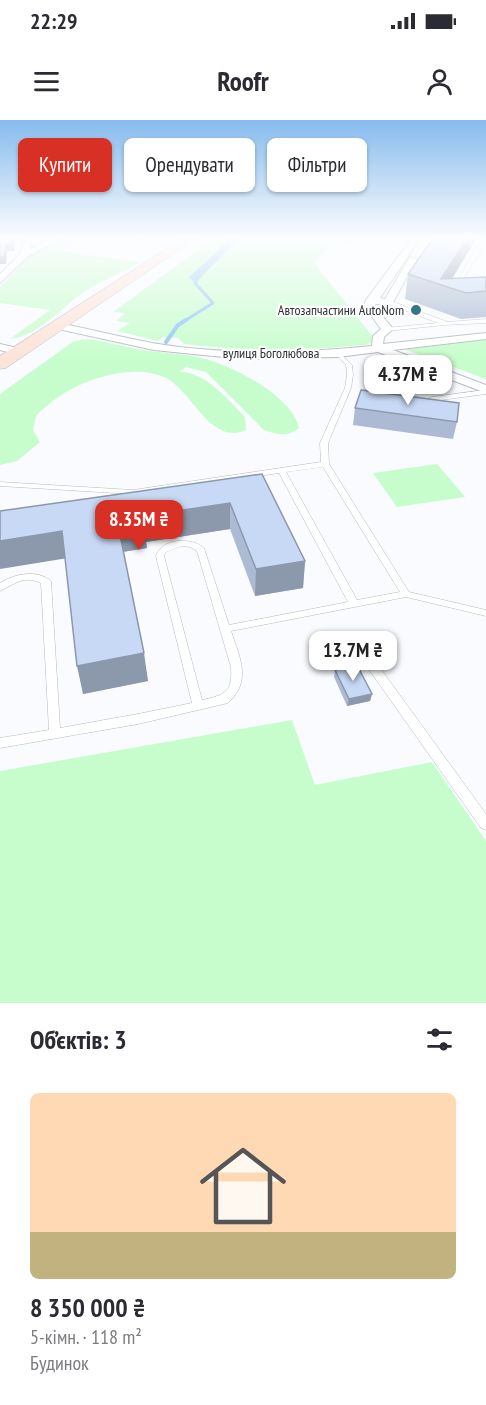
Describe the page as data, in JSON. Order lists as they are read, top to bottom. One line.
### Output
{"streets":{"street":["вулиця Боголюбова"]},"places":["Автозапчастини AutoNom"],"page":{"status":"22:29","header":"Roofr","chip":["Купити","Орендувати","Фільтри"],"price":["4.37M ₴","8.35M ₴","13.7M ₴"],"heading":"Об’єктів: 3","list":[{"name":"8 350 000 ₴","note":"5-кімн. · 118 m² · Будинок"}]}}
